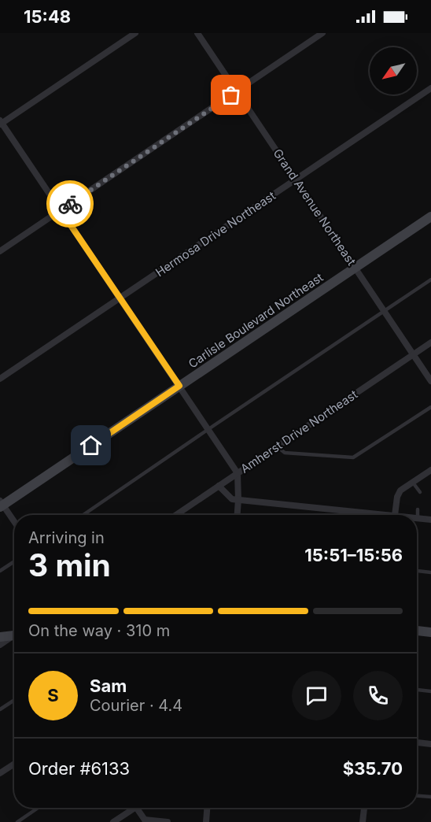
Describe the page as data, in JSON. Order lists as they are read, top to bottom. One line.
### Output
{"streets":{"street":["Grand Avenue Northeast","Hermosa Drive Northeast","Carlisle Boulevard Northeast","Amherst Drive Northeast"]},"crossings":[["Grand Avenue Northeast","Hermosa Drive Northeast"],["Grand Avenue Northeast","Carlisle Boulevard Northeast"],["Grand Avenue Northeast","Amherst Drive Northeast"]],"north":"bottom left","page":{"status":"15:48","heading":["3 min","Arriving in","15:51–15:56"],"panel":["Sam","Courier · 4.4","Order #6133","$35.70"],"bar":"On the way · 310 m","round":"S"}}
